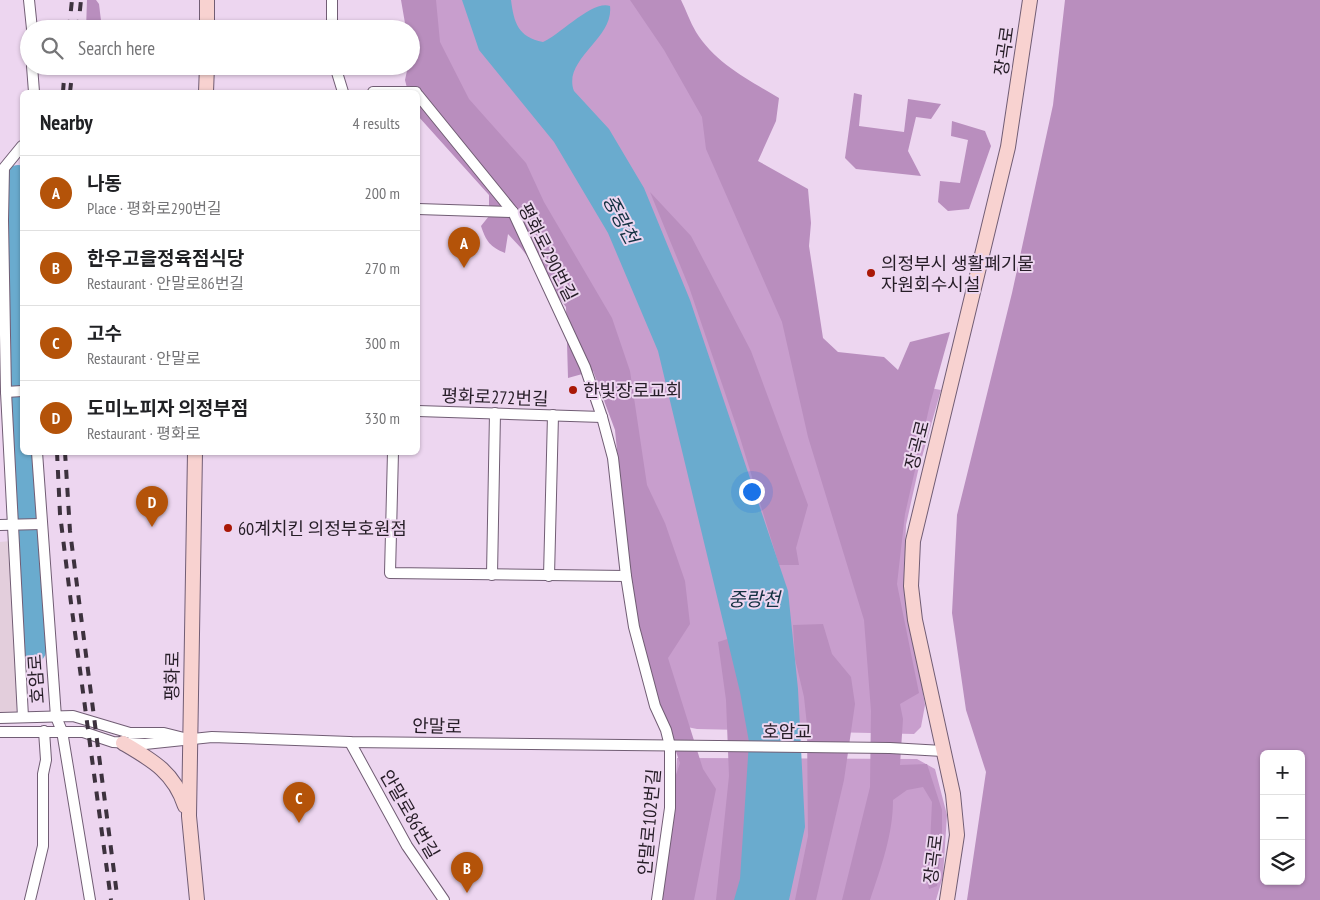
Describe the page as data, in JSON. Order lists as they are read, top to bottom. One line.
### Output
{"streets":{"street":["장곡로","평화로290번길","평화로272번길","평화로","호암로","안말로","호암교","안말로86번길","안말로102번길"]},"crossings":[["장곡로","호암교"],["평화로290번길","평화로272번길"],["평화로290번길","안말로102번길"],["평화로","안말로"],["호암로","안말로"],["안말로","호암교"],["안말로","안말로86번길"],["안말로","안말로102번길"]],"water":["중랑천"],"places":["의정부시 생활폐기물 자원회수시설","한빛장로교회","60계치킨 의정부호원점"],"page":{"search":"Search here","heading":["Nearby","4 results"],"list":[{"mark":"A","name":"나동","note":"Place · 평화로290번길","value":"200 m"},{"mark":"B","name":"한우고을정육점식당","note":"Restaurant · 안말로86번길","value":"270 m"},{"mark":"C","name":"고수","note":"Restaurant · 안말로","value":"300 m"},{"mark":"D","name":"도미노피자 의정부점","note":"Restaurant · 평화로","value":"330 m"}],"pins":["A","D","C","B"],"map_buttons":["+","−"]}}
